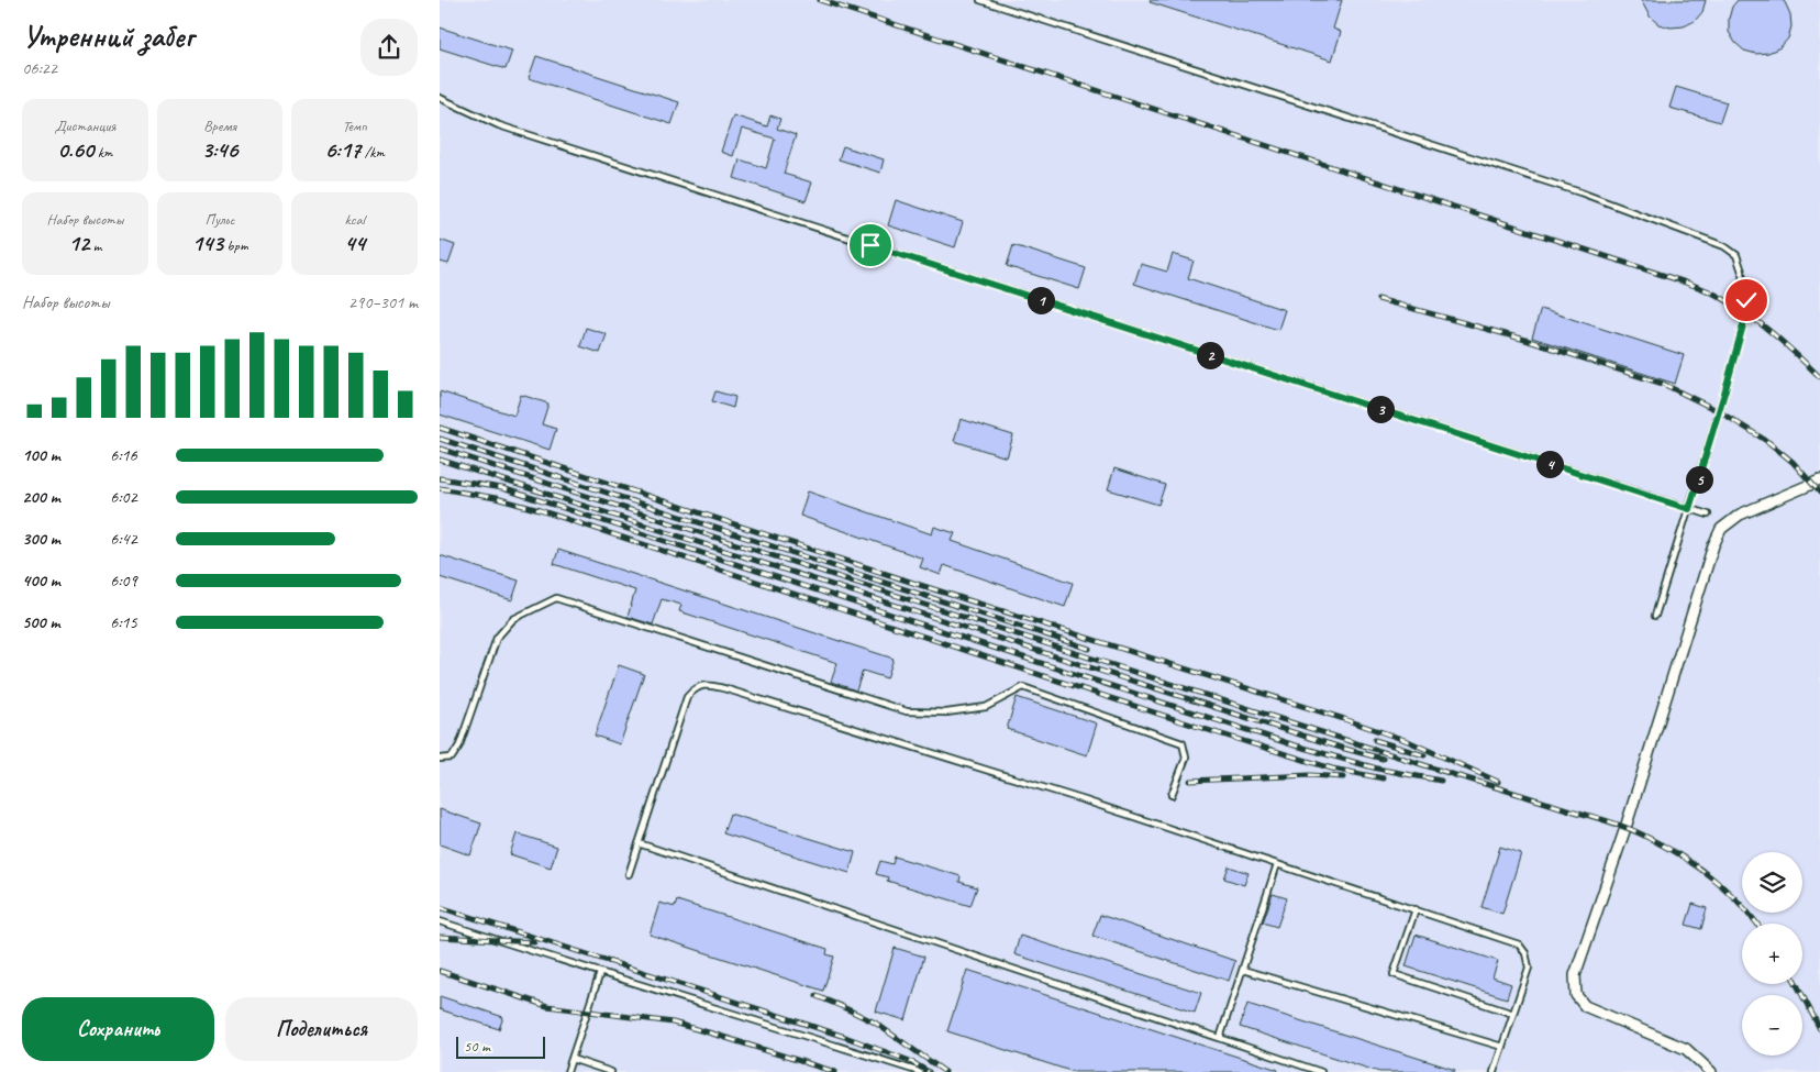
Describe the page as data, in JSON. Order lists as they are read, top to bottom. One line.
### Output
{"scale_bar":"50 m","page":{"heading":["Утренний забег","06:22"],"stats":[["Дистанция","0.60 km"],["Время","3:46"],["Темп","6:17 /km"],["Набор высоты","12 m"],["Пульс","143 bpm"],["kcal","44"]],"chart":["Набор высоты","290–301 m"],"pins":["1","2","3","4","5"],"list":[{"name":"100 m","note":"6:16"},{"name":"200 m","note":"6:02"},{"name":"300 m","note":"6:42"},{"name":"400 m","note":"6:09"},{"name":"500 m","note":"6:15"}],"map_buttons":["+","−"],"buttons":["Сохранить","Поделиться"],"scale":"50 m"}}
